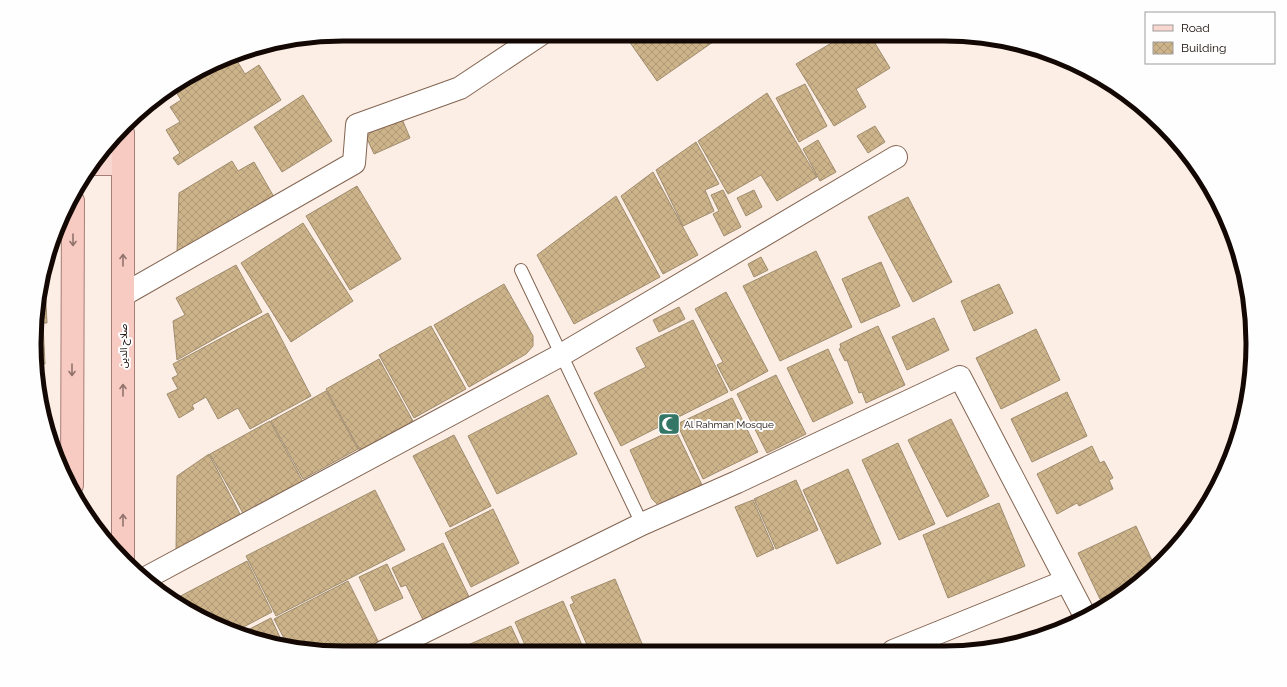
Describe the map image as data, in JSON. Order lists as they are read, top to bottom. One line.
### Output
{"streets":{"highway":["صلاح الدين"]},"places":{"mosque":["Al Rahman Mosque"]},"legend":["Road","Building"]}
